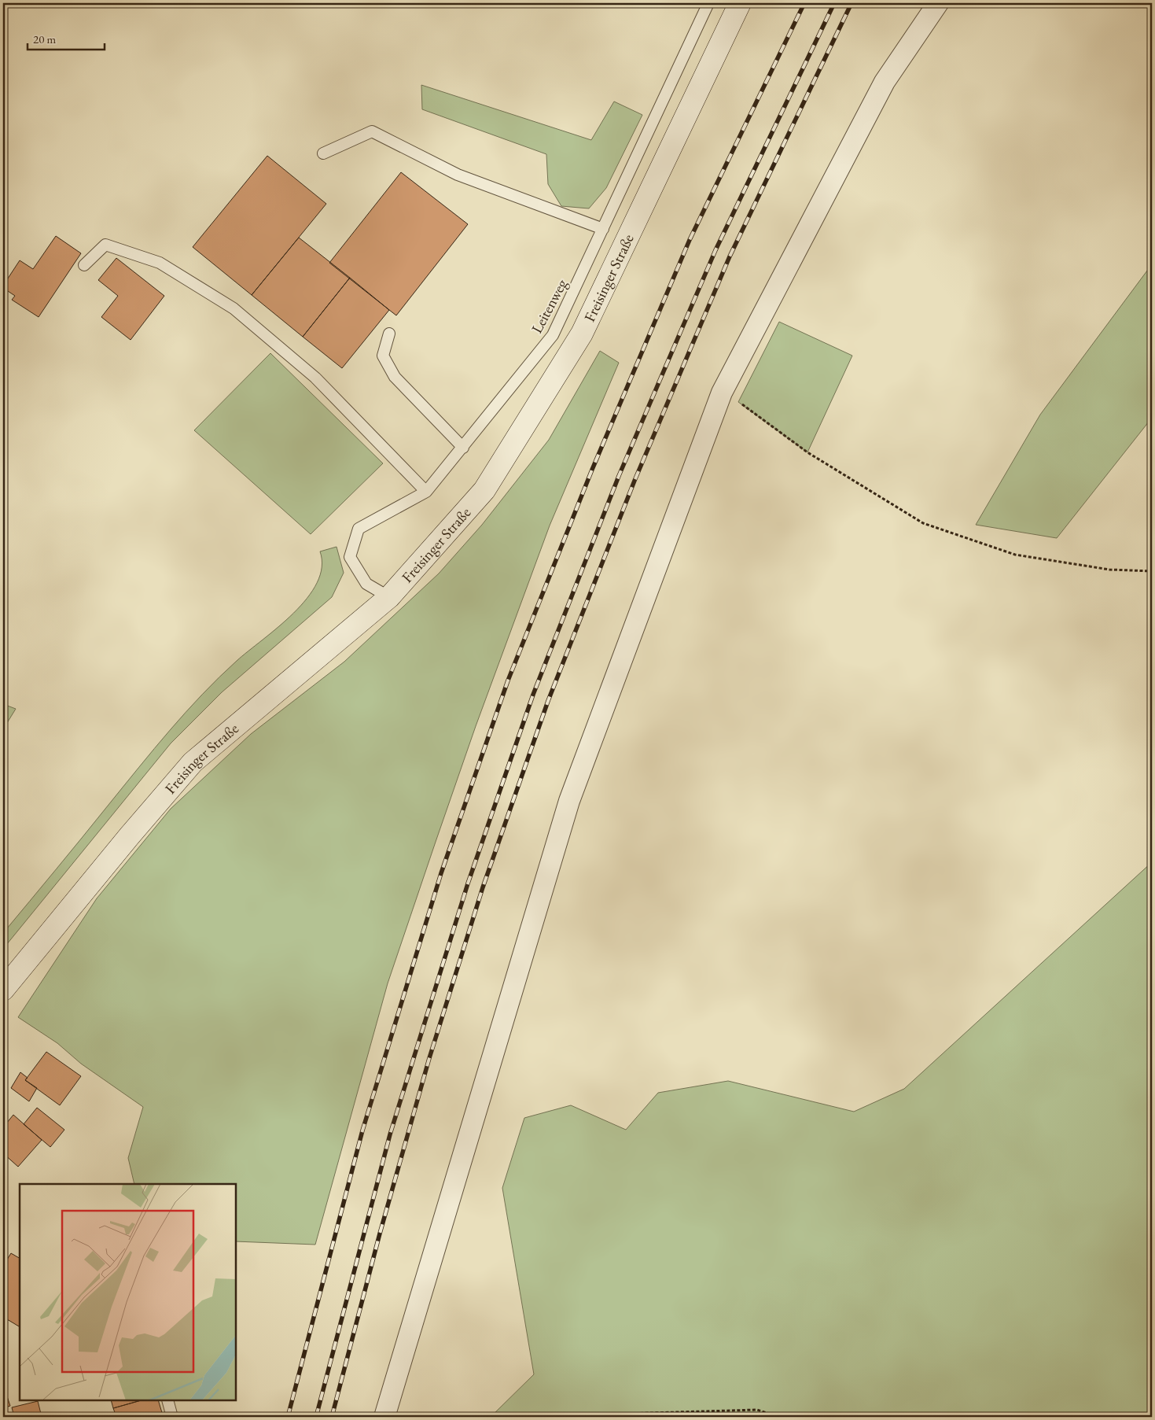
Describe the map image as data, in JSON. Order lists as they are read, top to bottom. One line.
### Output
{"streets":{"main road":["Freisinger Straße"],"lane":["Leitenweg"]},"crossings":[["Freisinger Straße","Leitenweg"]],"scale_bar":"20 m"}
